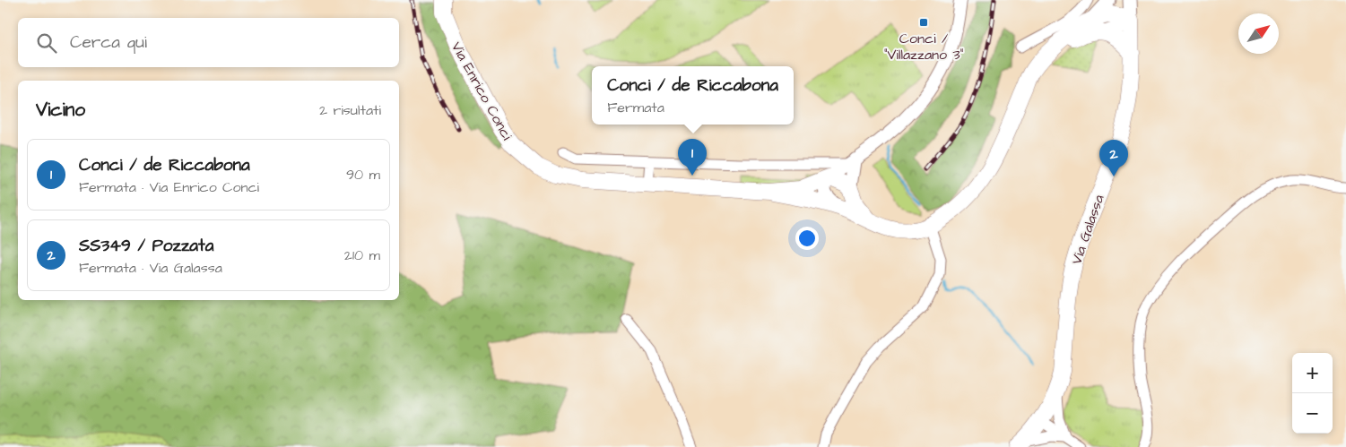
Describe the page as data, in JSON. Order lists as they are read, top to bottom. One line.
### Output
{"streets":{"main road":["Via Enrico Conci","Via Galassa"]},"places":{"transit":["Conci / \"Villazzano 3\""]},"north":"top right","page":{"search":"Cerca qui","popup":["Conci / de Riccabona","Fermata"],"heading":["Vicino","2 risultati"],"pins":["1","2"],"list":[{"mark":"1","name":"Conci / de Riccabona","note":"Fermata · Via Enrico Conci","value":"90 m"},{"mark":"2","name":"SS349 / Pozzata","note":"Fermata · Via Galassa","value":"210 m"}],"map_buttons":["+","−"]}}
